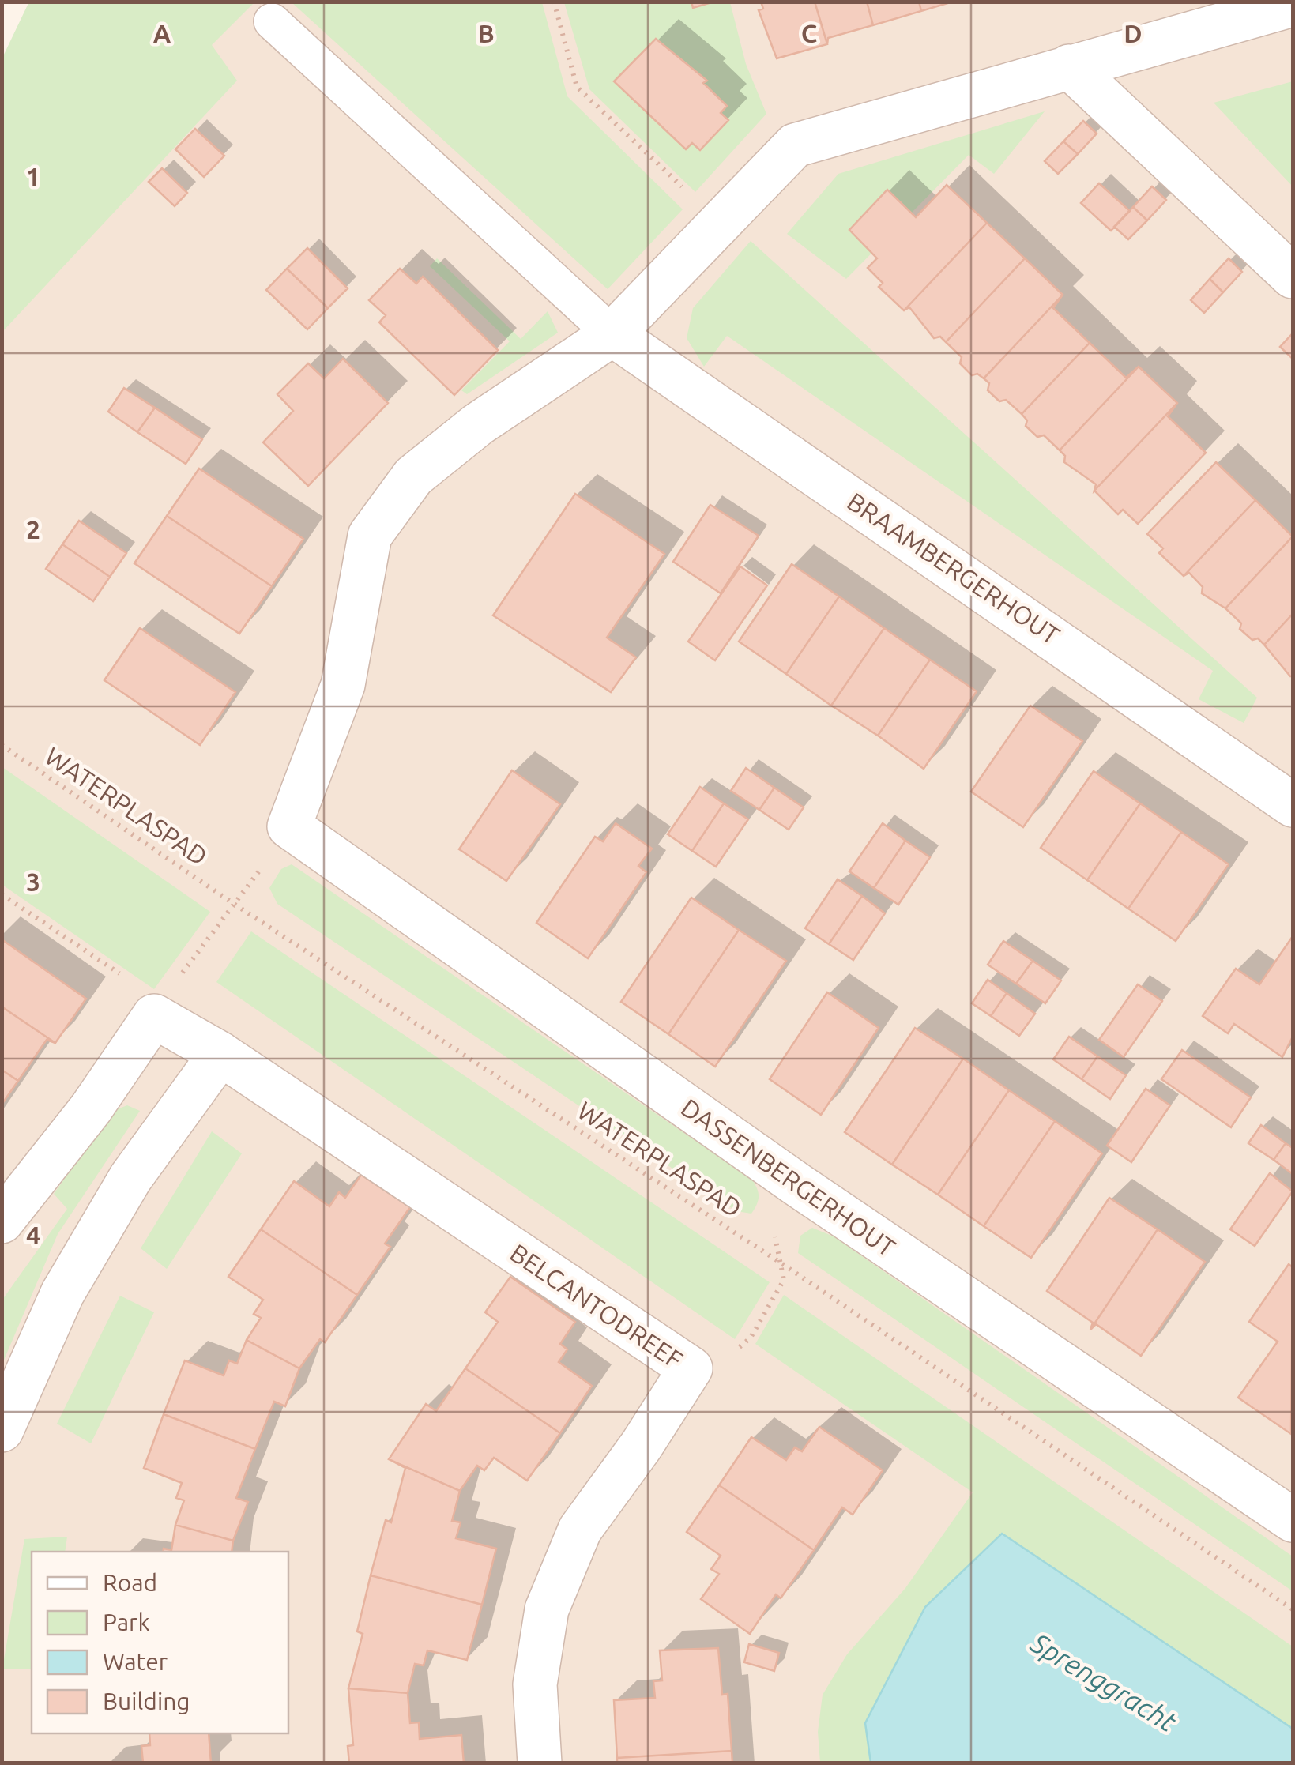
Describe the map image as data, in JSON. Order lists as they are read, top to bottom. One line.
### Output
{"streets":{"street":["BRAAMBERGERHOUT","DASSENBERGERHOUT","BELCANTODREEF"],"path":["WATERPLASPAD"]},"water":["Sprenggracht"],"legend":["Road","Park","Water","Building"],"grid":{"columns":["A","B","C","D"],"rows":["1","2","3","4"]}}
